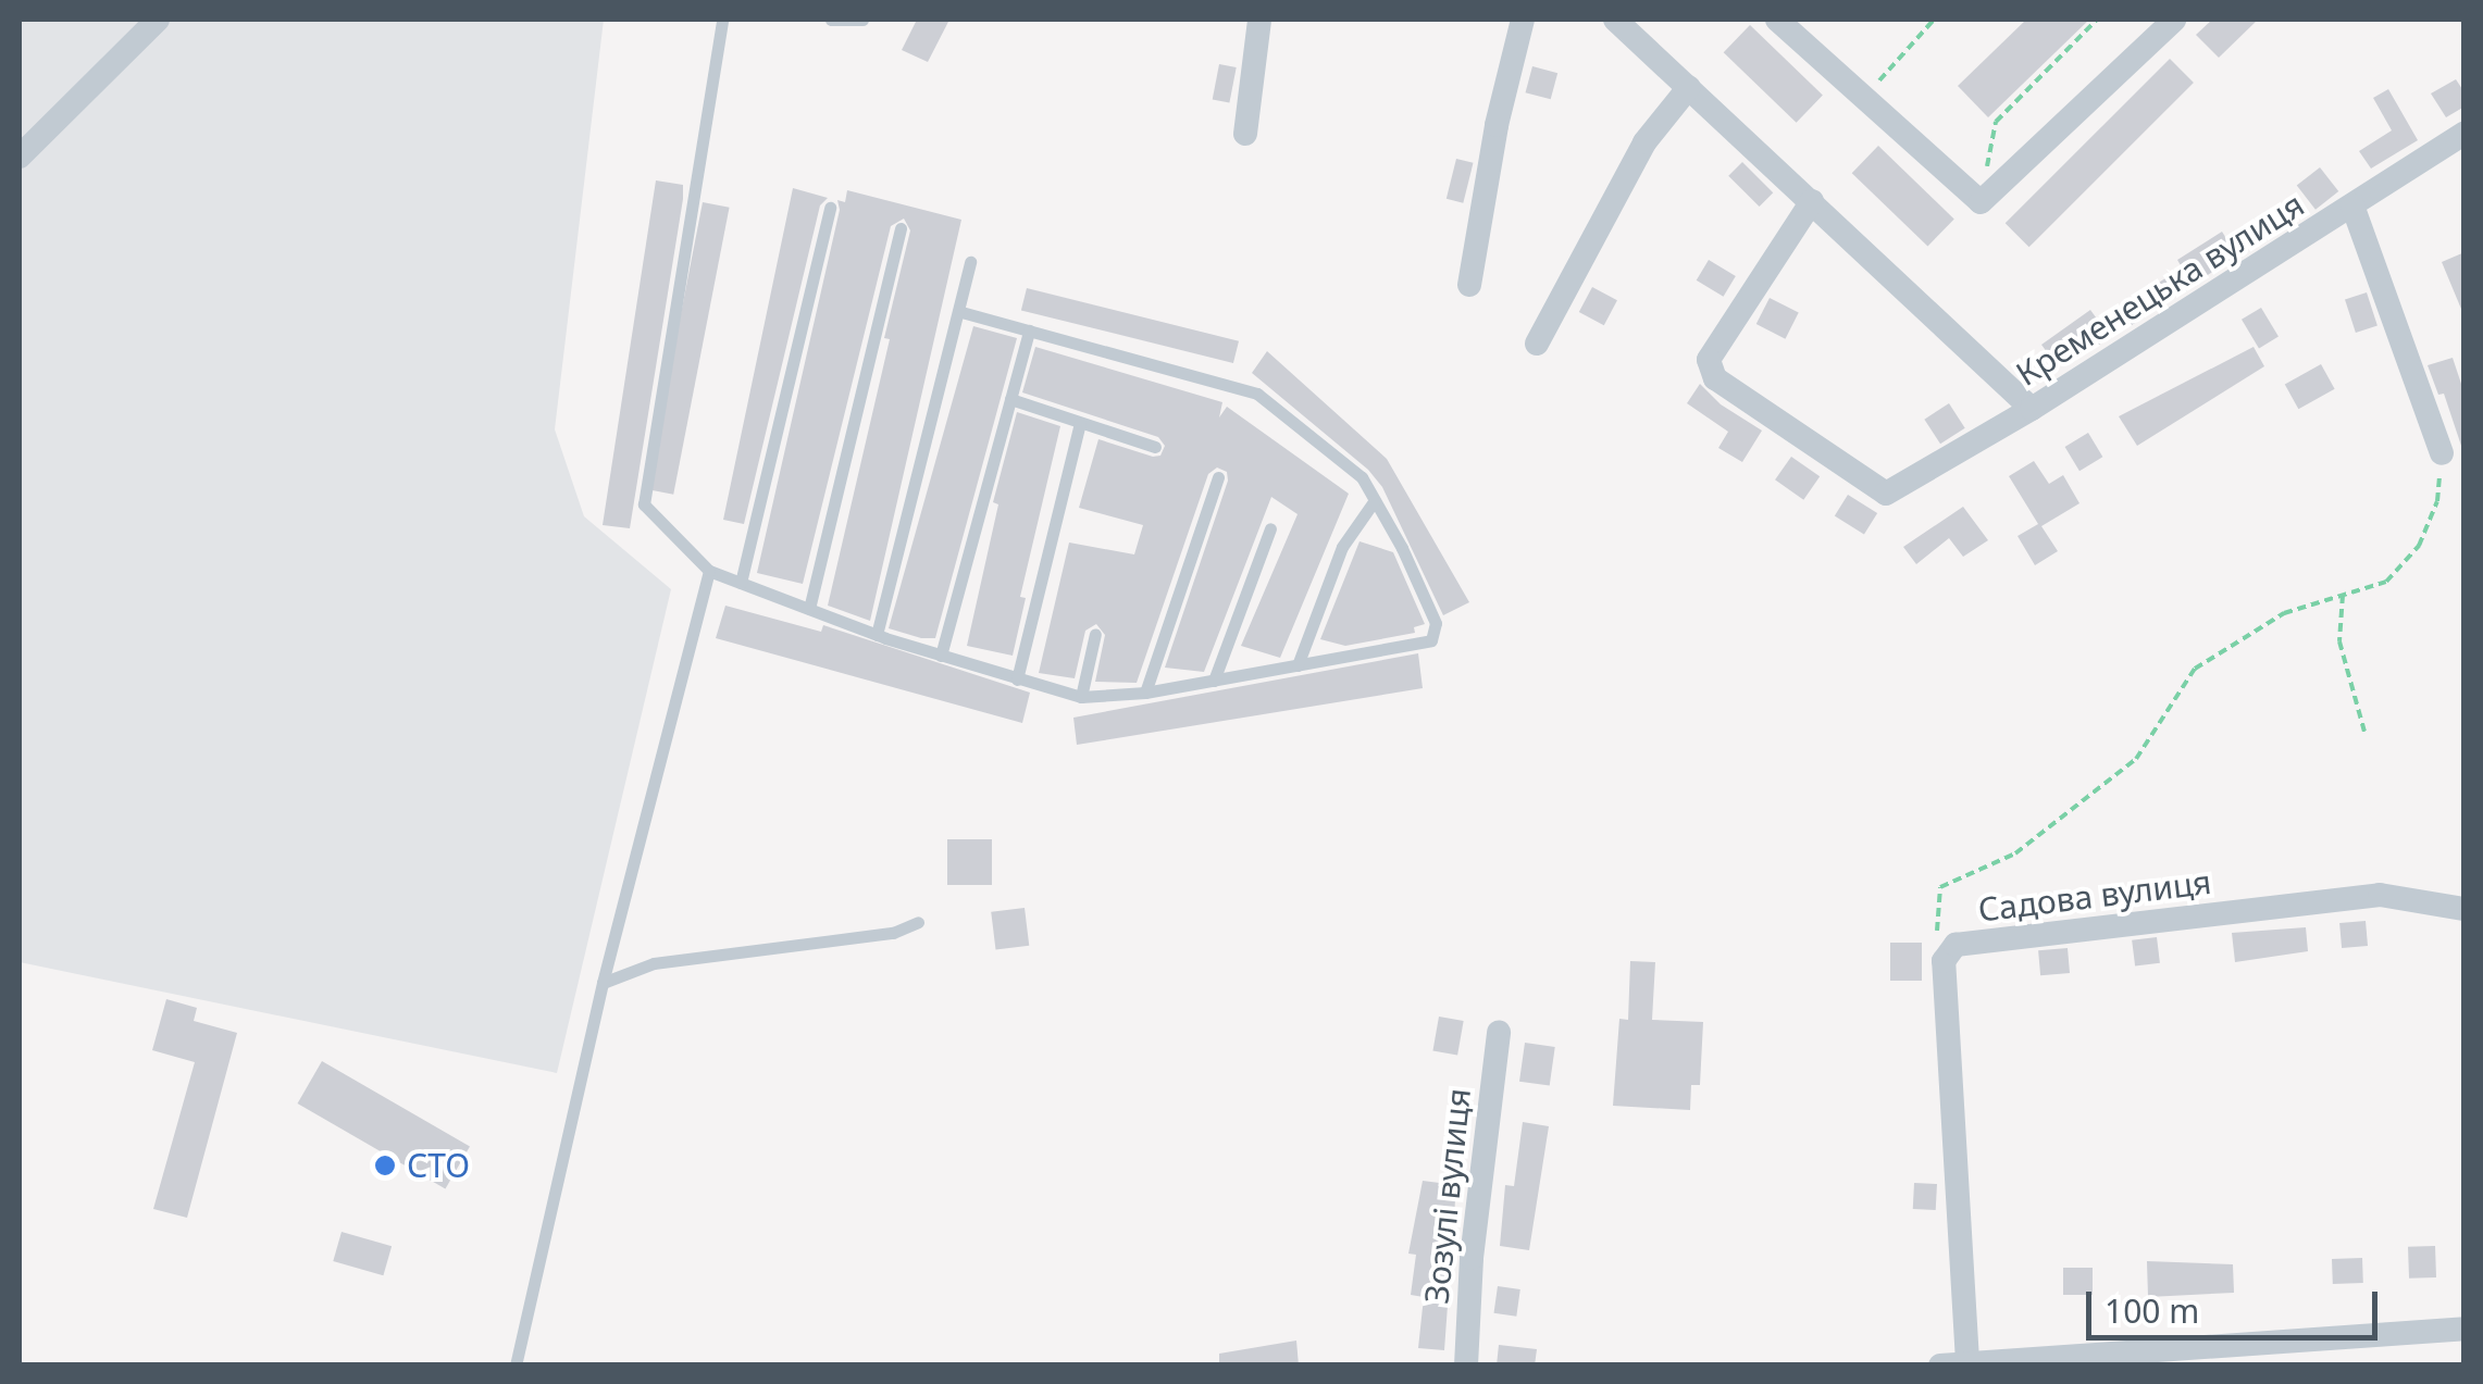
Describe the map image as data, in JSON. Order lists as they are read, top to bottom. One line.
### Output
{"streets":{"street":["Кременецька вулиця","Садова вулиця","Зозулі вулиця"]},"places":["СТО"],"scale_bar":"100 m"}
